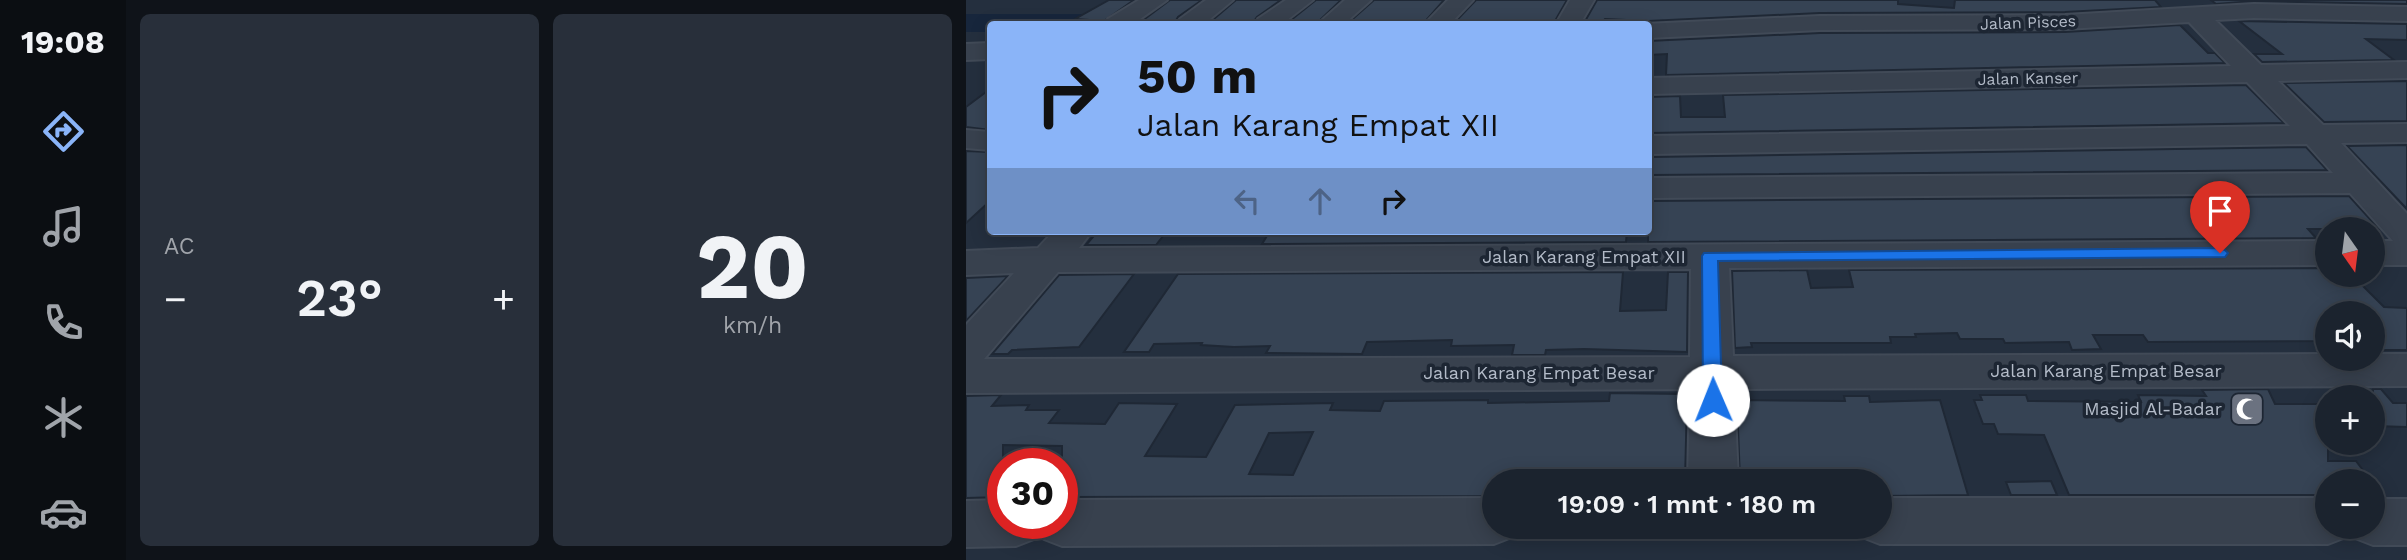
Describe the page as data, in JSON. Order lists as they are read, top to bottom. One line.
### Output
{"streets":{"street":["Jalan Pisces","Jalan Kanser","Jalan Karang Empat XII","Jalan Karang Empat Besar"]},"places":{"mosque":["Masjid Al-Badar"]},"north":"bottom","page":{"tabs":"19:08","tile":["AC",["20","km/h"]],"turn":["50 m","Jalan Karang Empat XII"],"map_buttons":["+","−"],"heat":["−","23°","+"],"limit":"30","trip":"19:09 · 1 mnt · 180 m"}}
